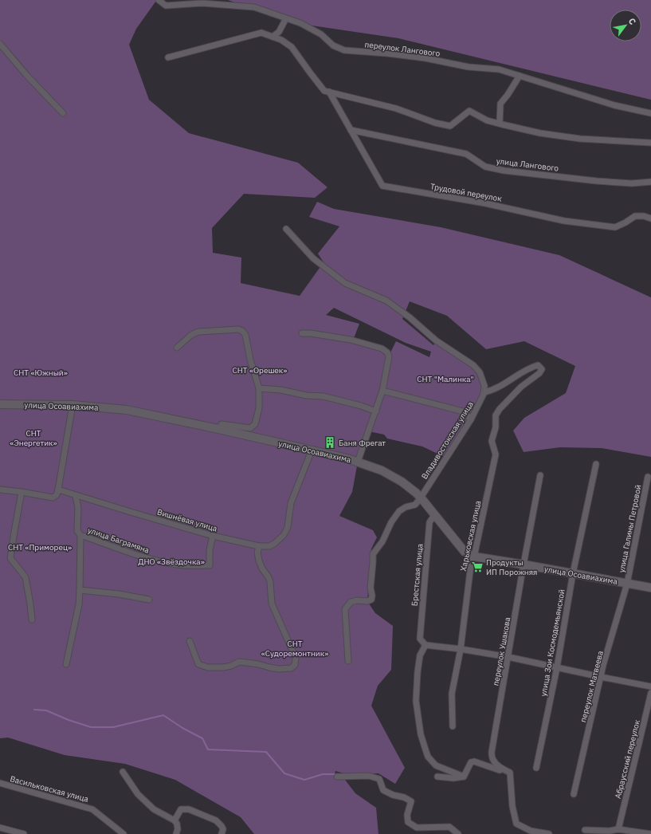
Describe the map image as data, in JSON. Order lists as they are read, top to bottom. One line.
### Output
{"streets":{"street":["переулок Лангового","улица Лангового","Трудовой переулок","улица Осоавиахима","Владивостокская улица","Вишнёвая улица","улица Галины Петровой","Харьковская улица","улица Баграмяна","Брестская улица","улица Зои Космодемьянской","переулок Ушакова","переулок Матвеева","Абраусский переулок","Васильковская улица"]},"crossings":[["улица Лангового","Трудовой переулок"],["улица Осоавиахима","Владивостокская улица"],["улица Осоавиахима","Вишнёвая улица"],["улица Осоавиахима","улица Галины Петровой"],["улица Осоавиахима","Харьковская улица"],["улица Осоавиахима","Брестская улица"],["улица Осоавиахима","улица Зои Космодемьянской"],["улица Осоавиахима","переулок Ушакова"],["улица Осоавиахима","переулок Матвеева"],["Владивостокская улица","Харьковская улица"],["Вишнёвая улица","улица Баграмяна"],["улица Галины Петровой","переулок Матвеева"]],"parks":["СНТ «Орешек»","СНТ «Южный»","СНТ \"Малинка\"","СНТ «Энергетик»","СНТ «Приморец»","ДНО «Звёздочка»","СНТ «Судоремонтник»"],"places":{"building":["Баня Фрегат"],"supermarket":["Продукты ИП Порожняя"]},"north":"top right"}
